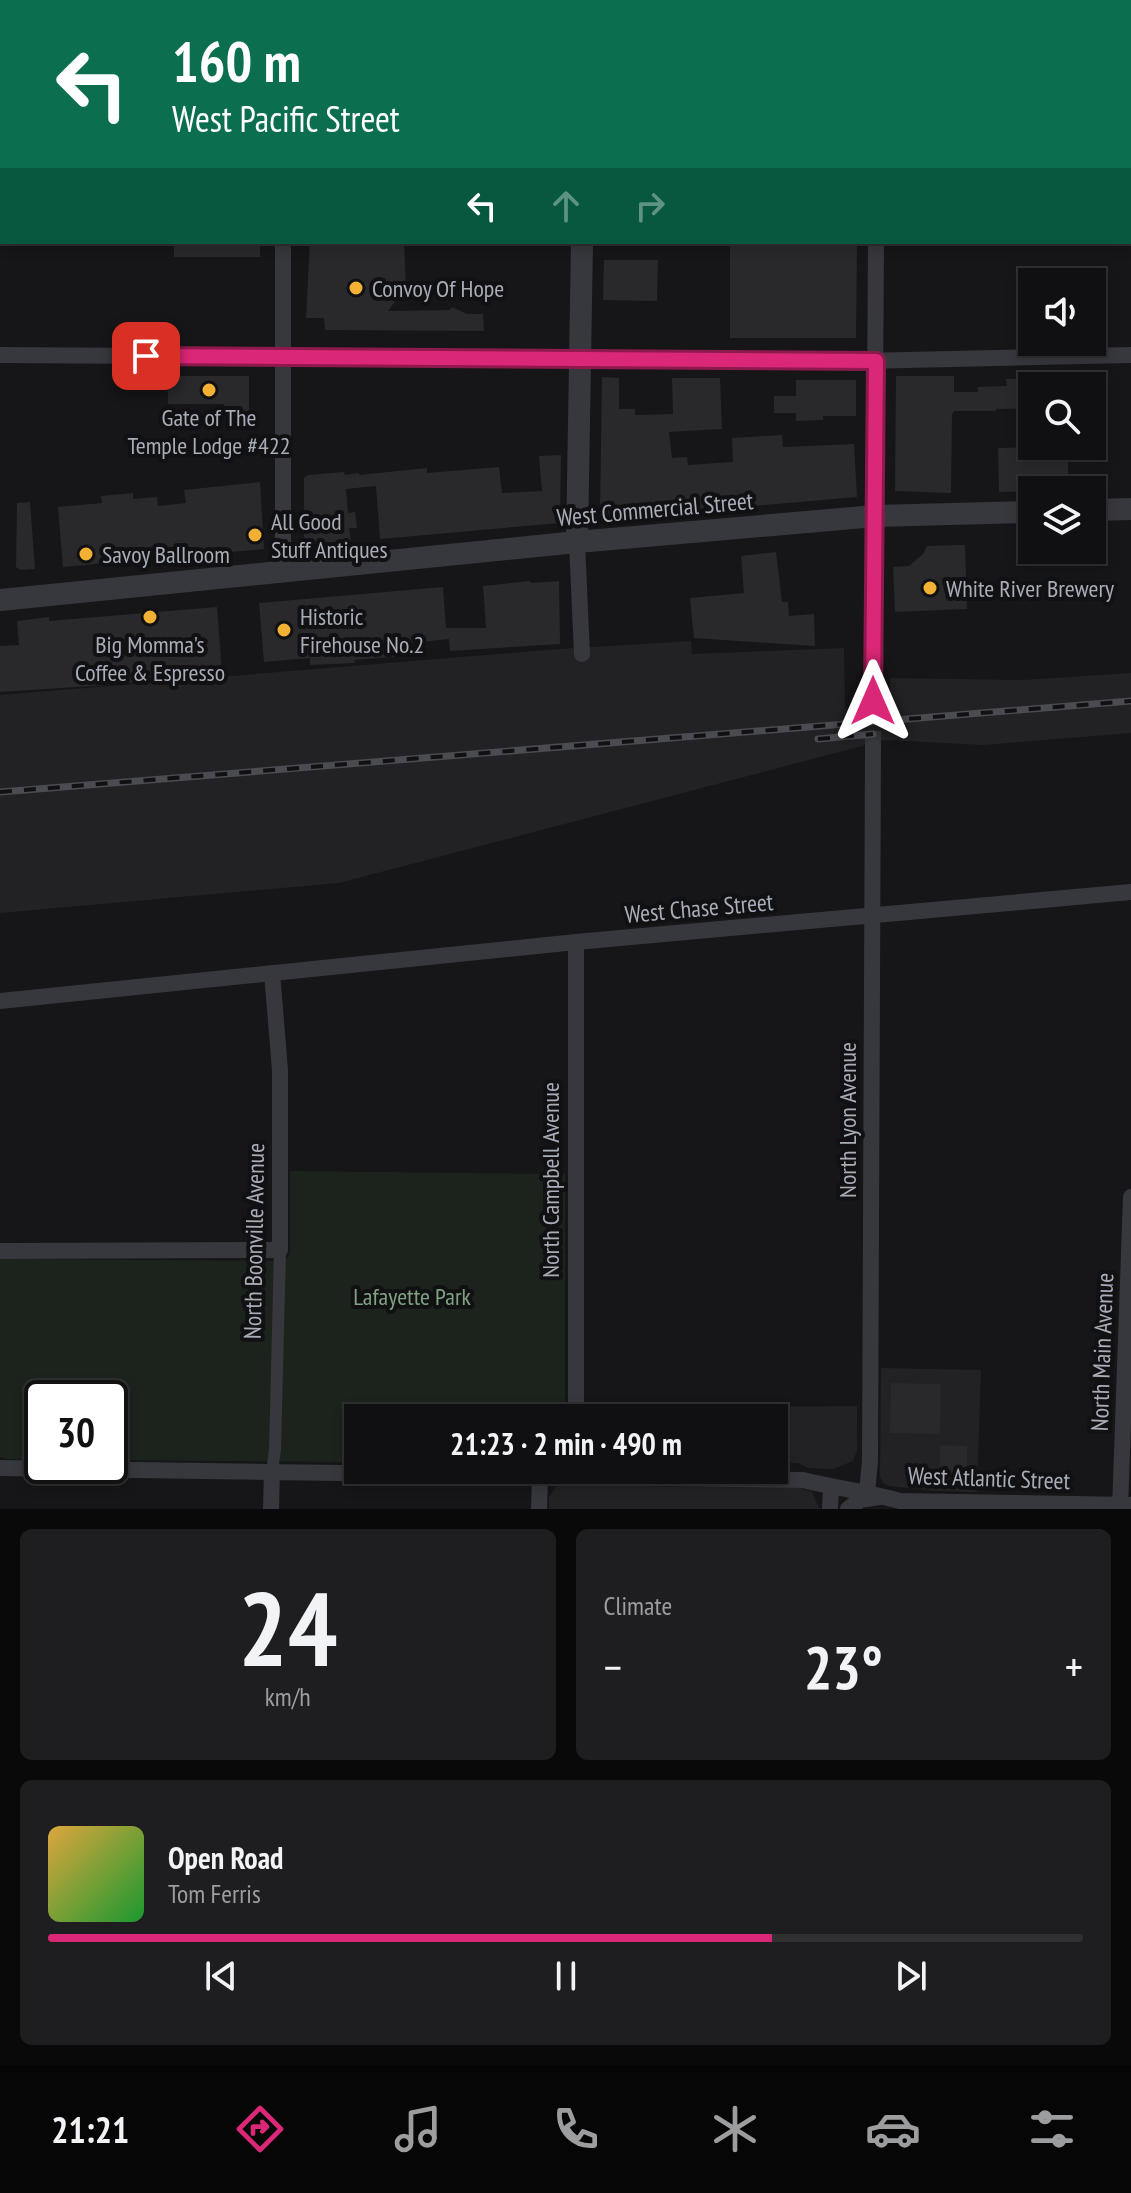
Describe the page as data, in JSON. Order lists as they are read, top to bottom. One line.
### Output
{"streets":{"street":["West Commercial Street","West Chase Street","North Lyon Avenue","North Campbell Avenue","North Boonville Avenue","North Main Avenue","West Atlantic Street"]},"crossings":[["West Chase Street","North Lyon Avenue"],["West Chase Street","North Campbell Avenue"],["West Chase Street","North Boonville Avenue"],["North Lyon Avenue","West Atlantic Street"],["North Boonville Avenue","West Atlantic Street"],["North Main Avenue","West Atlantic Street"]],"parks":["Lafayette Park"],"places":["Convoy Of Hope","Gate of The Temple Lodge #422","All Good Stuff Antiques","Savoy Ballroom","White River Brewery","Big Momma's Coffee & Espresso","Historic Firehouse No.2"],"page":{"turn":["160 m","West Pacific Street"],"limit":"30","trip":"21:23 · 2 min · 490 m","tile":[["24","km/h"],"Climate"],"heat":["−","23°","+"],"song":["Open Road","Tom Ferris"],"tabs":"21:21"}}
